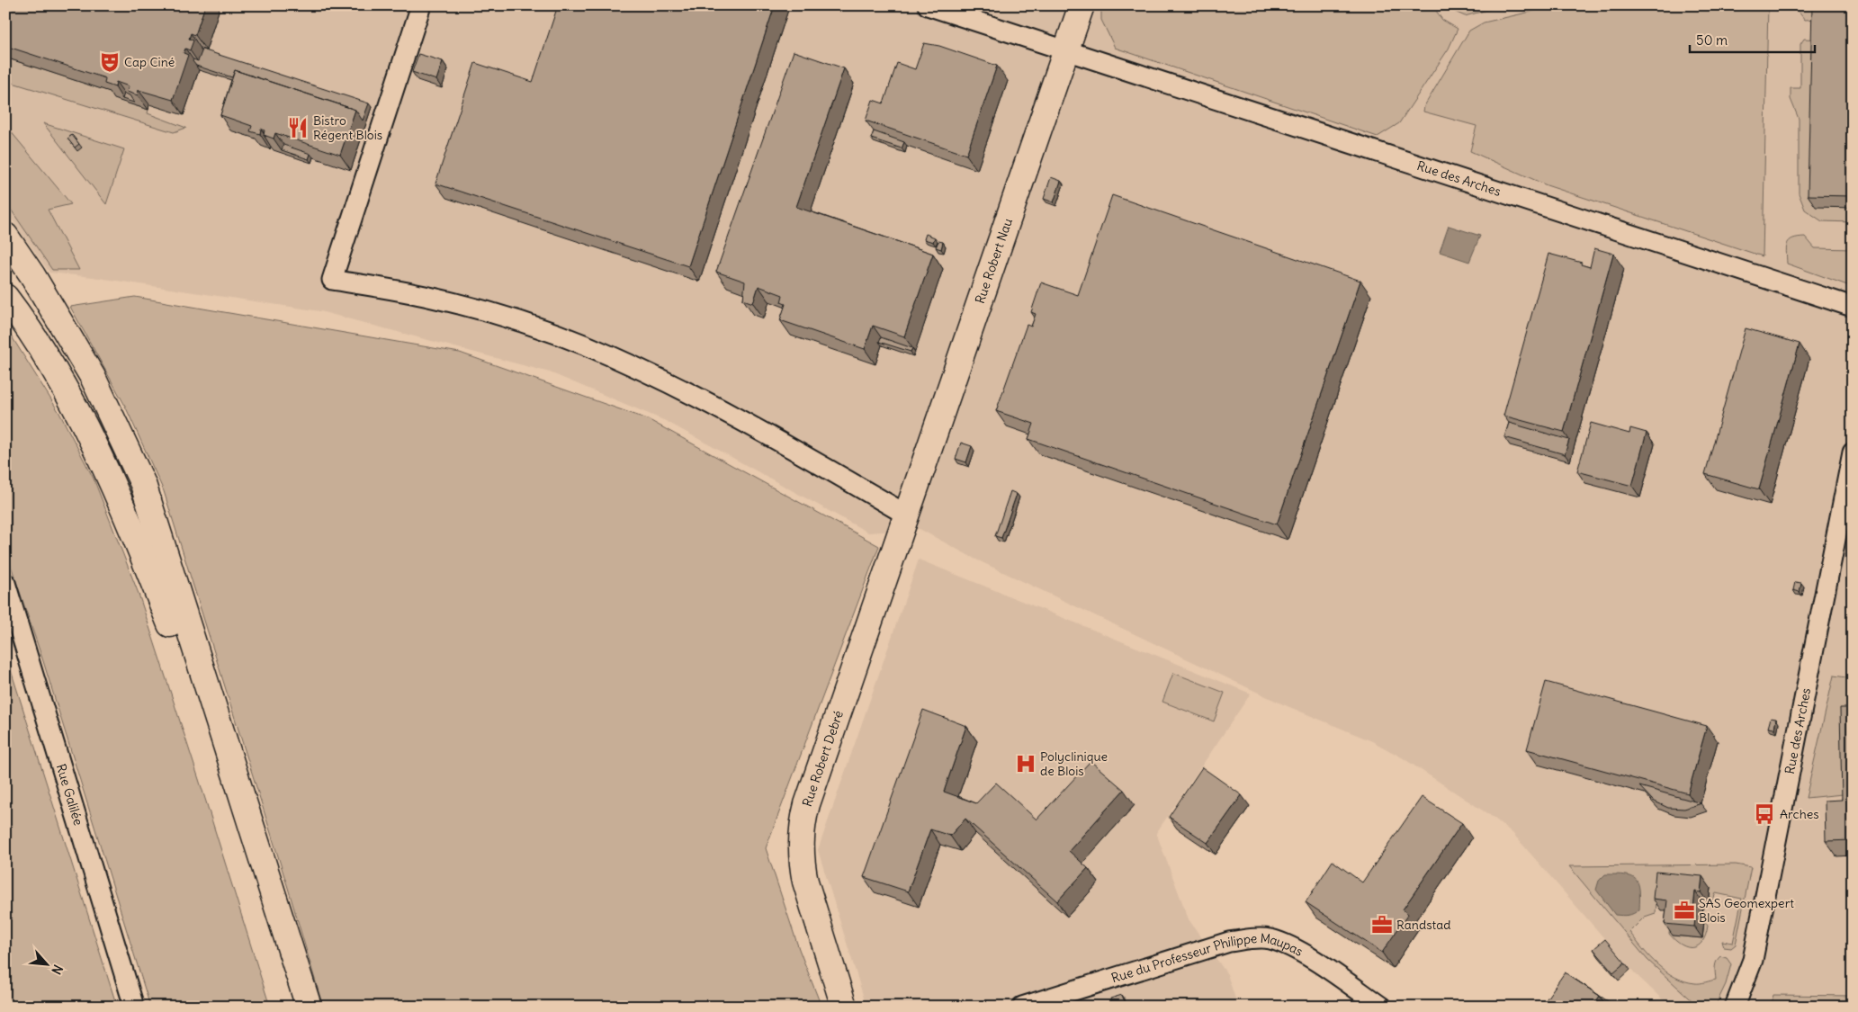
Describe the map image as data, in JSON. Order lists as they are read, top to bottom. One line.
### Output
{"streets":{"main road":["Rue Robert Nau","Rue Robert Debré"],"street":["Rue des Arches","Rue Galilée","Rue du Professeur Philippe Maupas"]},"crossings":[["Rue des Arches","Rue Robert Nau"],["Rue Robert Nau","Rue Robert Debré"]],"places":{"theatre":["Cap Ciné"],"restaurant":["Bistro Régent Blois"],"hospital":["Polyclinique de Blois"],"bus stop":["Arches"],"office":["SAS Geomexpert Blois","Randstad"]},"scale_bar":"50 m","north":"bottom right"}
